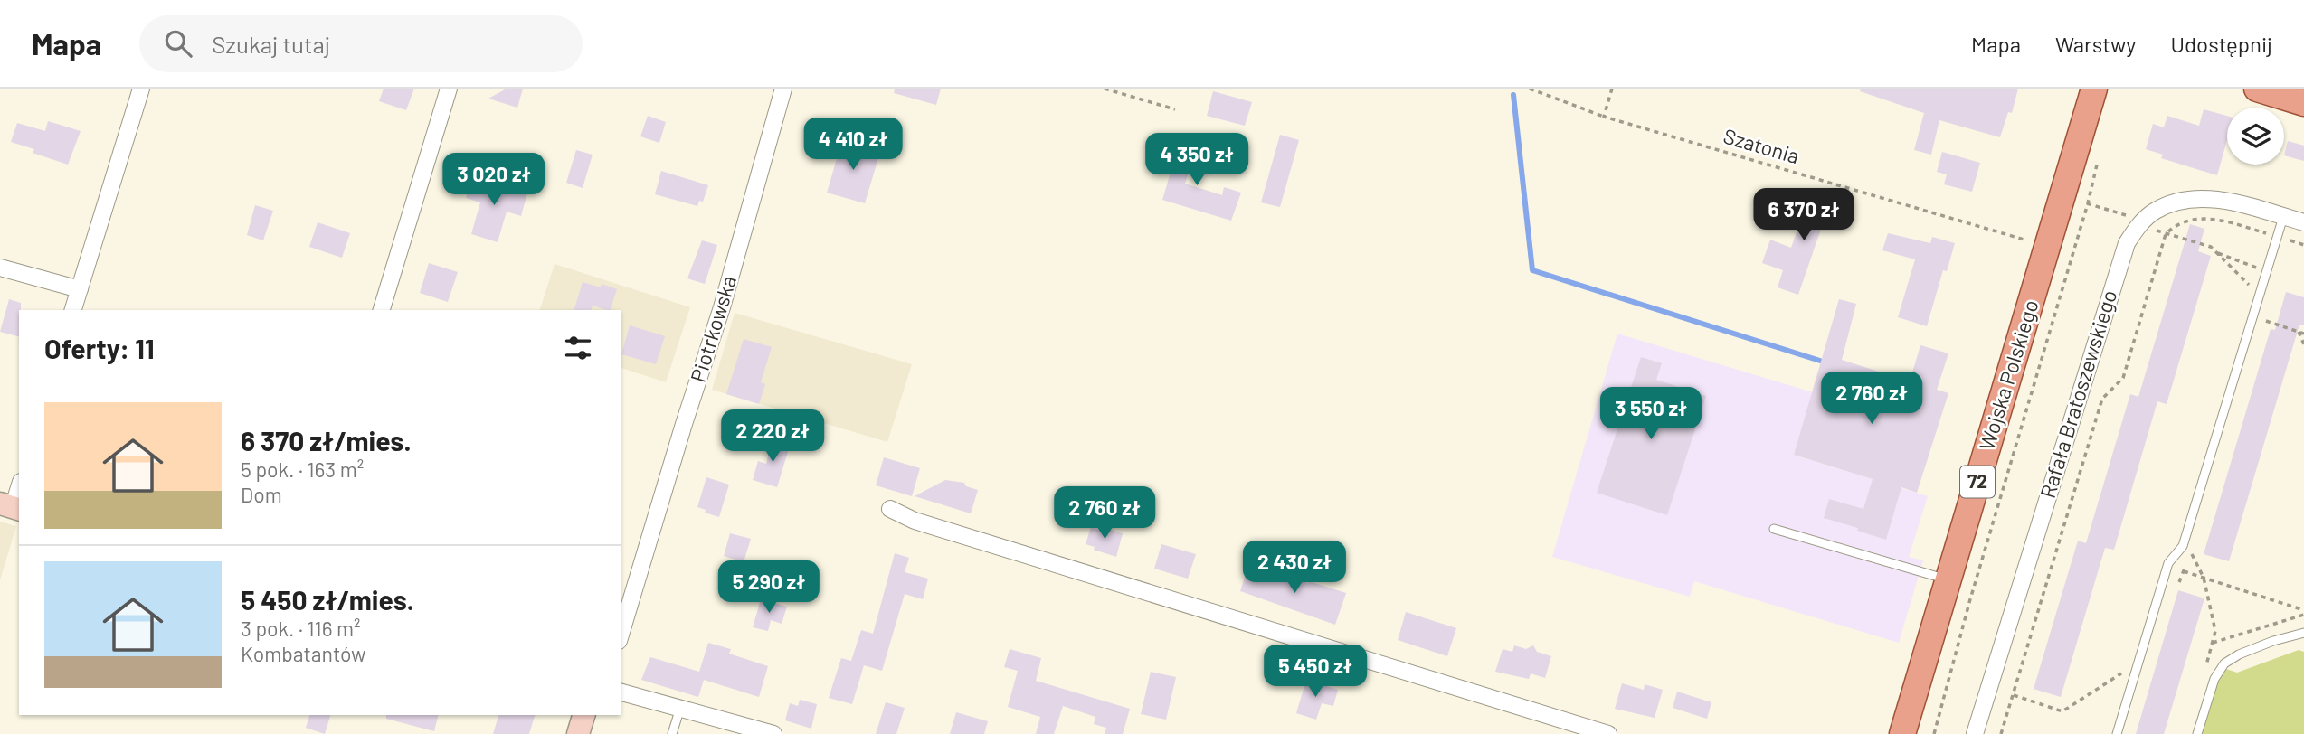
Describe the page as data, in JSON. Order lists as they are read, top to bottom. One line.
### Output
{"streets":{"main road":["Wojska Polskiego","72"],"street":["Piotrkowska","Rafała Bratoszewskiego"],"path":["Szatonia"]},"crossings":[["Szatonia","Wojska Polskiego"]],"page":{"header":"Mapa","search":"Szukaj tutaj","nav":["Mapa","Warstwy","Udostępnij"],"price":["4 410 zł","4 350 zł","3 020 zł","6 370 zł","2 760 zł","3 550 zł","2 220 zł","2 760 zł","2 430 zł","5 290 zł","5 450 zł"],"heading":"Oferty: 11","list":[{"name":"6 370 zł/mies.","note":"5 pok. · 163 m² · Dom"},{"name":"5 450 zł/mies.","note":"3 pok. · 116 m² · Kombatantów"}]}}
